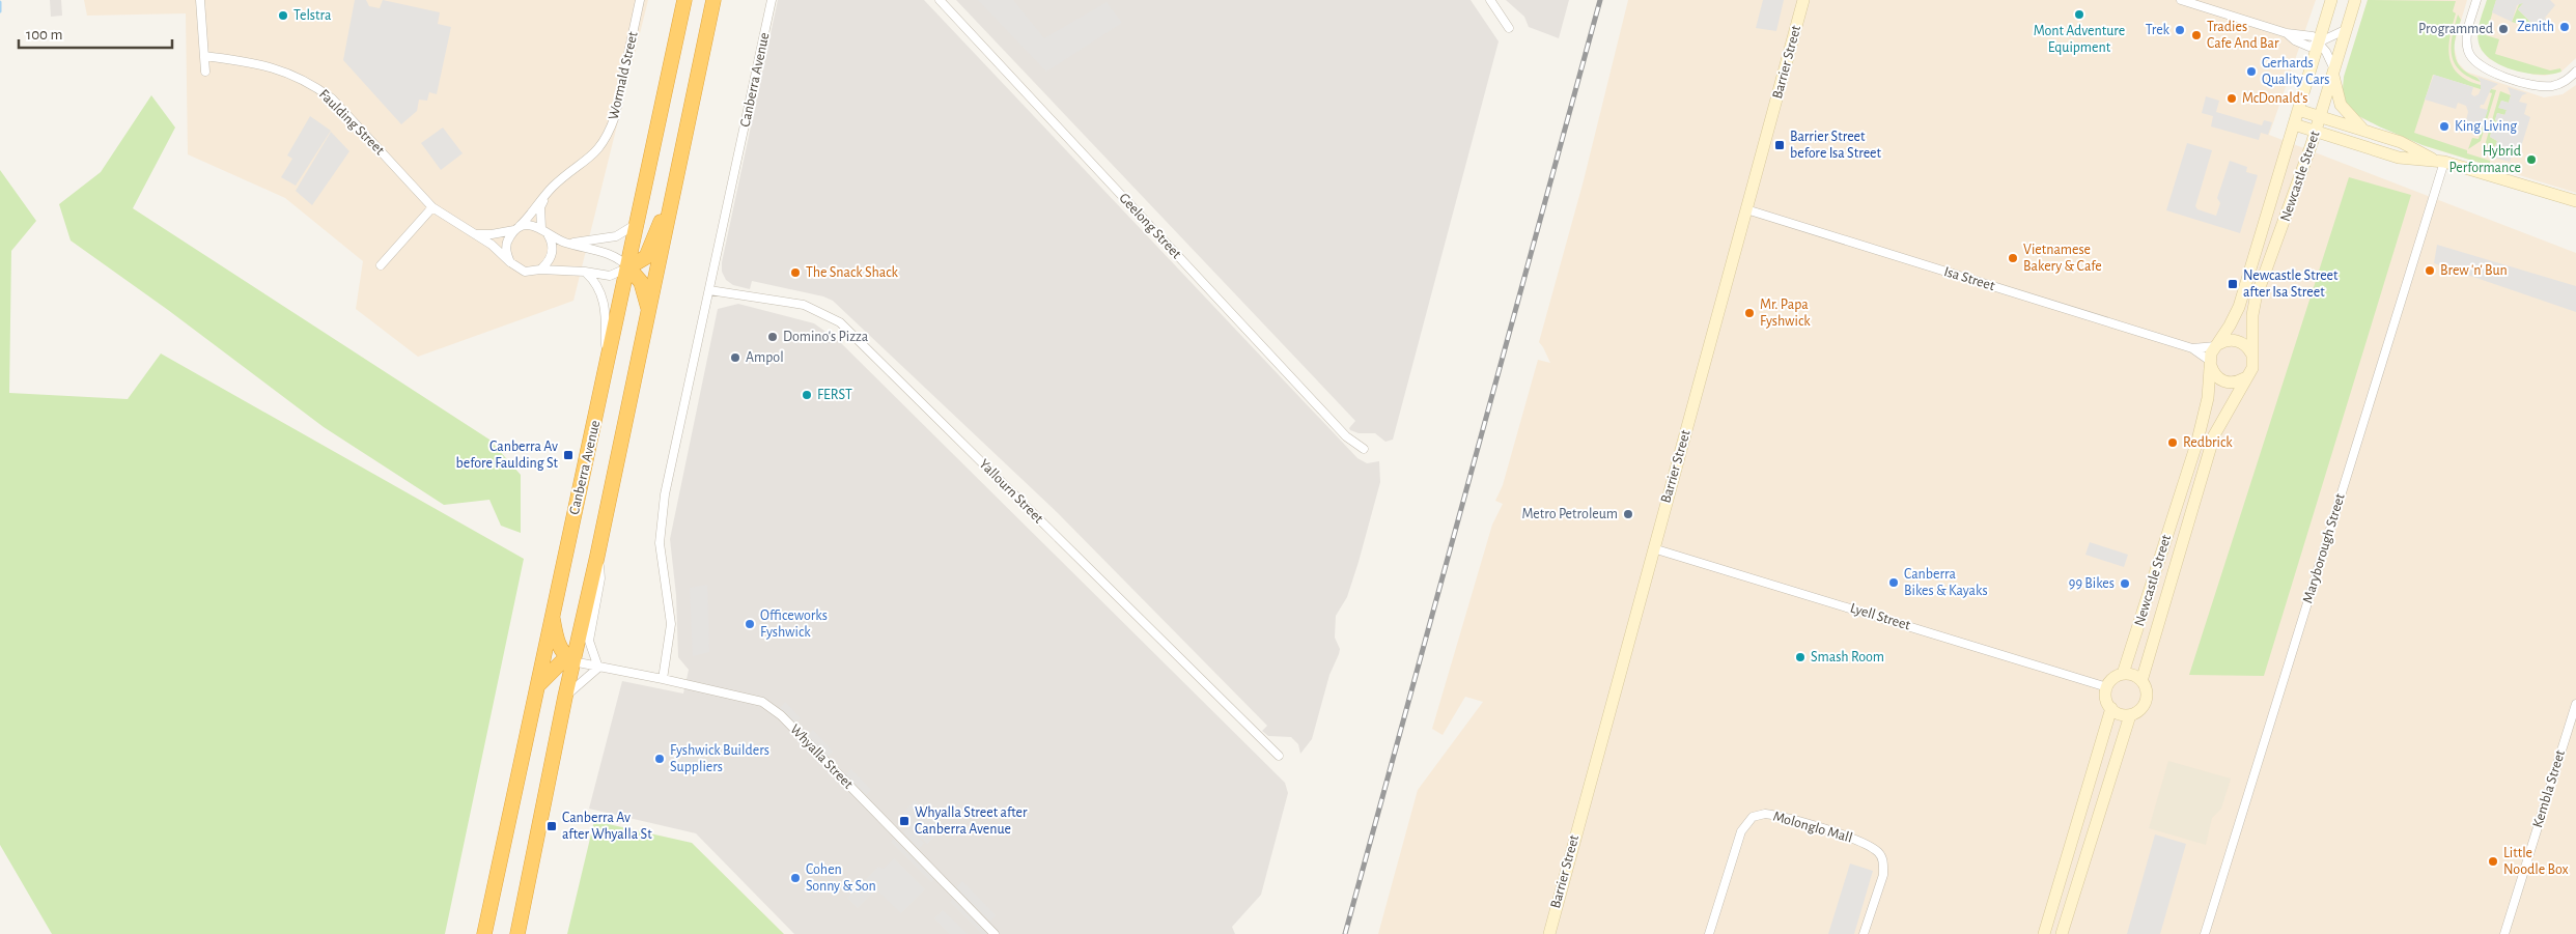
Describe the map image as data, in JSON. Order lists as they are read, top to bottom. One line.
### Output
{"streets":{"highway":["Canberra Avenue"],"main road":["Barrier Street","Newcastle Street"],"street":["Wormald Street","Faulding Street","Geelong Street","Isa Street","Yallourn Street","Maryborough Street","Lyell Street","Whyalla Street","Kembla Street","Molonglo Mall"]},"crossings":[["Barrier Street","Isa Street"],["Barrier Street","Lyell Street"],["Wormald Street","Faulding Street"],["Canberra Avenue","Yallourn Street"],["Canberra Avenue","Whyalla Street"],["Newcastle Street","Isa Street"],["Newcastle Street","Lyell Street"]],"places":{"other":["Mont Adventure Equipment","Telstra","Zenith","Programmed","Trek","Tradies Cafe And Bar","Gerhards Quality Cars","McDonald's","King Living","Hybrid Performance","Vietnamese Bakery & Cafe","Brew 'n' Bun","The Snack Shack","Mr. Papa Fyshwick","Domino's Pizza","Ampol","FERST","Redbrick","Metro Petroleum","Canberra Bikes & Kayaks","99 Bikes","Officeworks Fyshwick","Smash Room","Fyshwick Builders Suppliers","Little Noodle Box","Cohen Sonny & Son"],"transit":["Barrier Street before Isa Street","Newcastle Street after Isa Street","Canberra Av before Faulding St","Whyalla Street after Canberra Avenue","Canberra Av after Whyalla St"]},"scale_bar":"100 m"}
